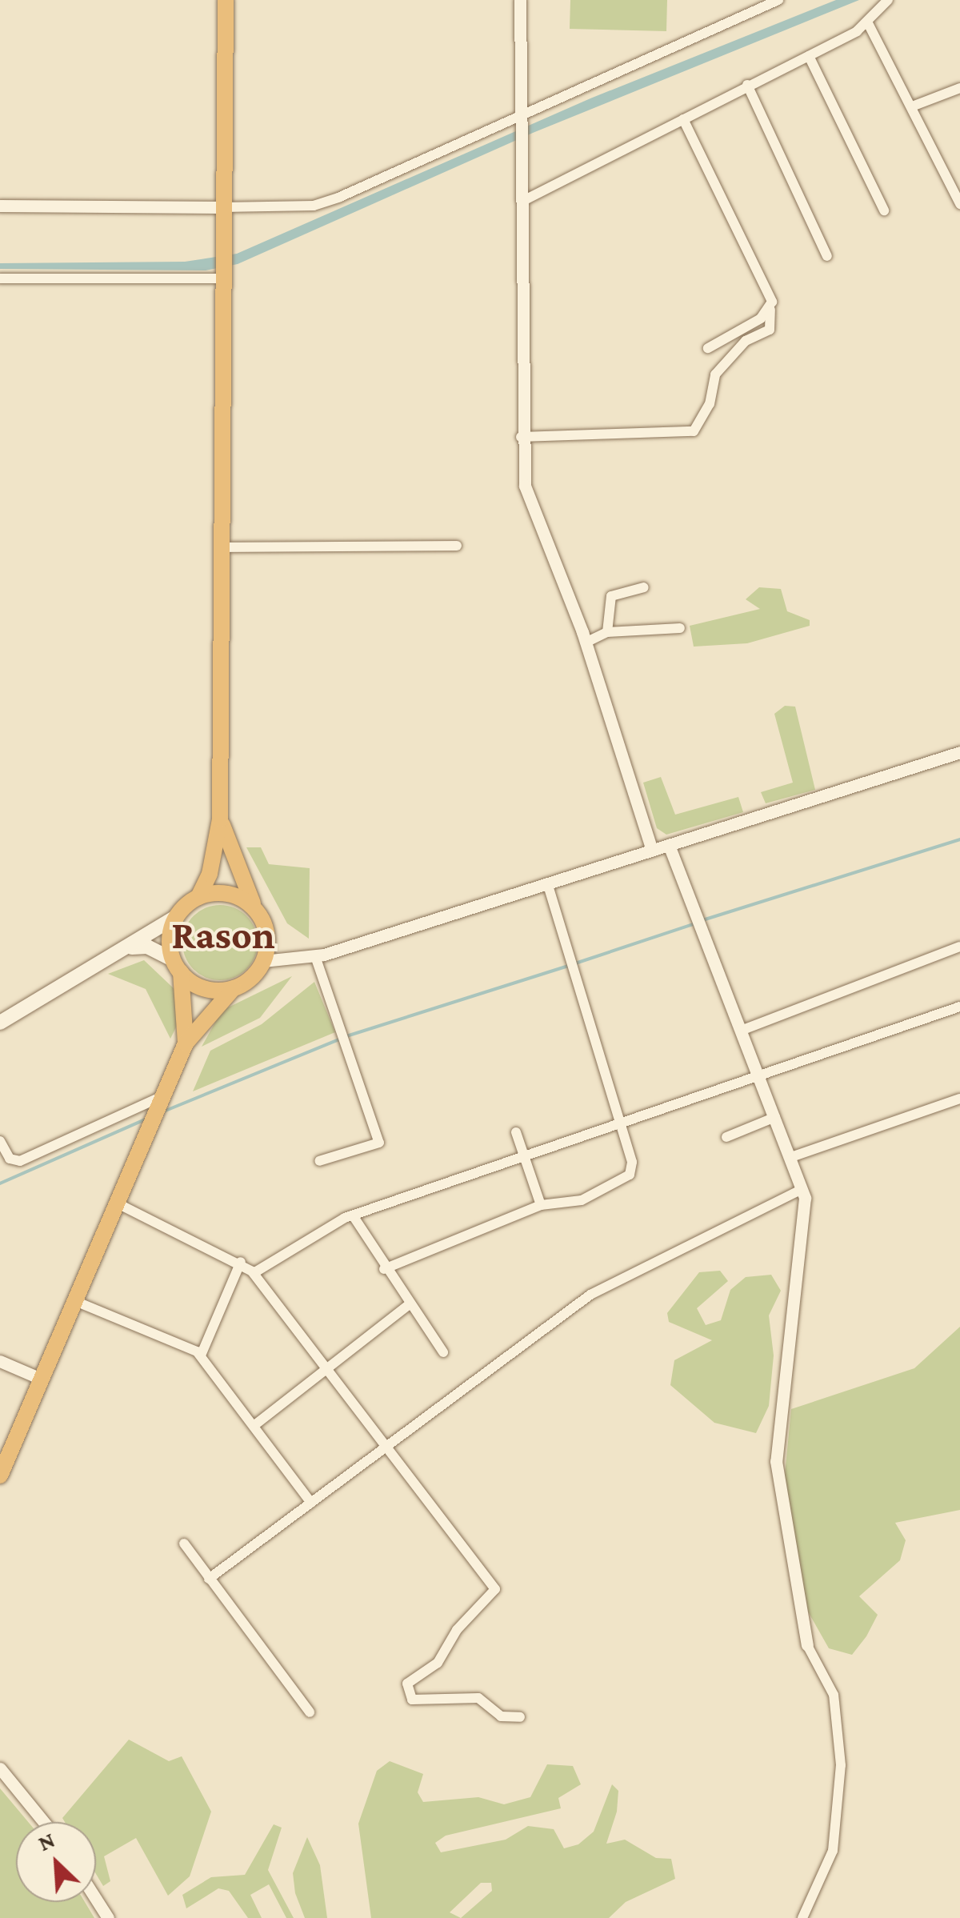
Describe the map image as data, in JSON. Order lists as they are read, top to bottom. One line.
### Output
{"districts":["Rason"],"north":"top left"}
